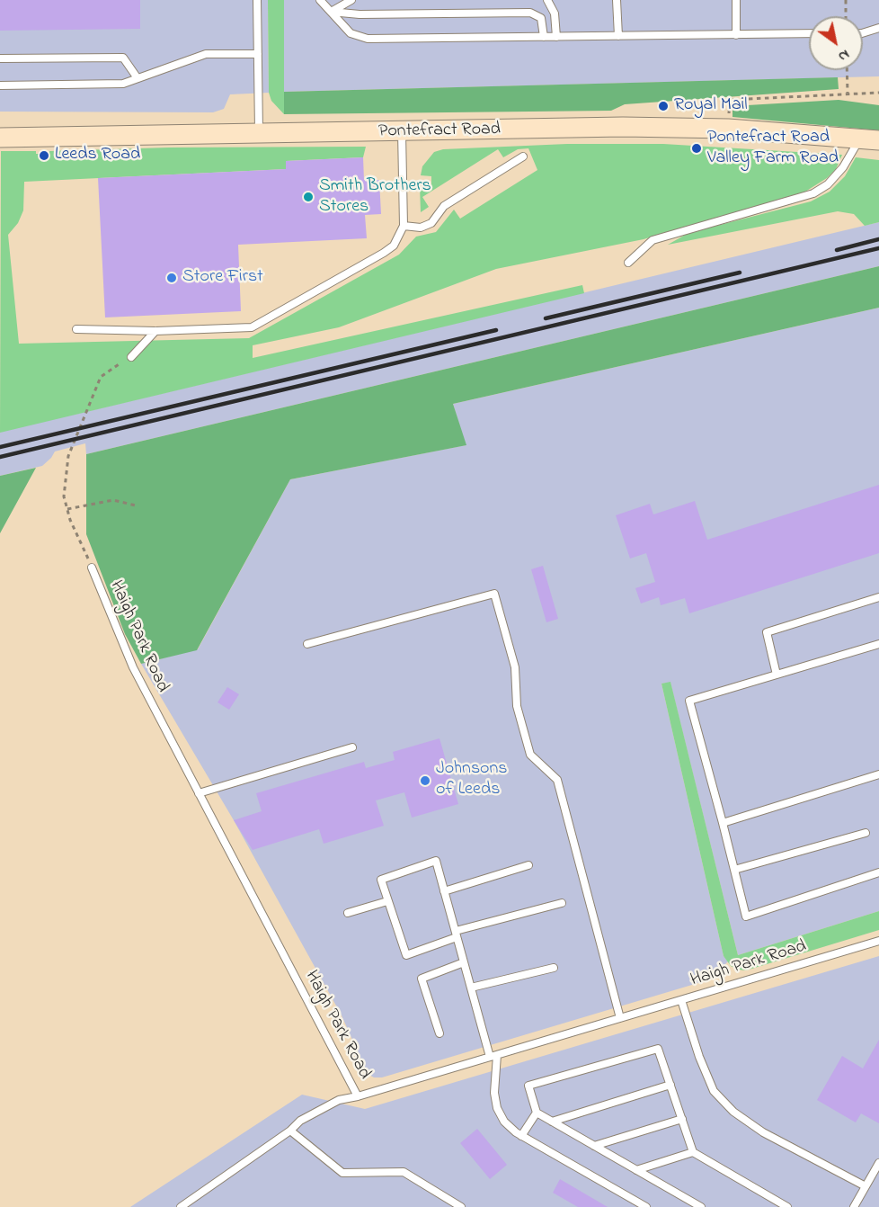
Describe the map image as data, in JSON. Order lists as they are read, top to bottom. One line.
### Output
{"streets":{"main road":["Pontefract Road"],"lane":["Haigh Park Road"]},"places":["Royal Mail","Pontefract Road Valley Farm Road","Leeds Road","Smith Brothers Stores","Store First","Johnsons of Leeds"],"north":"bottom right"}
